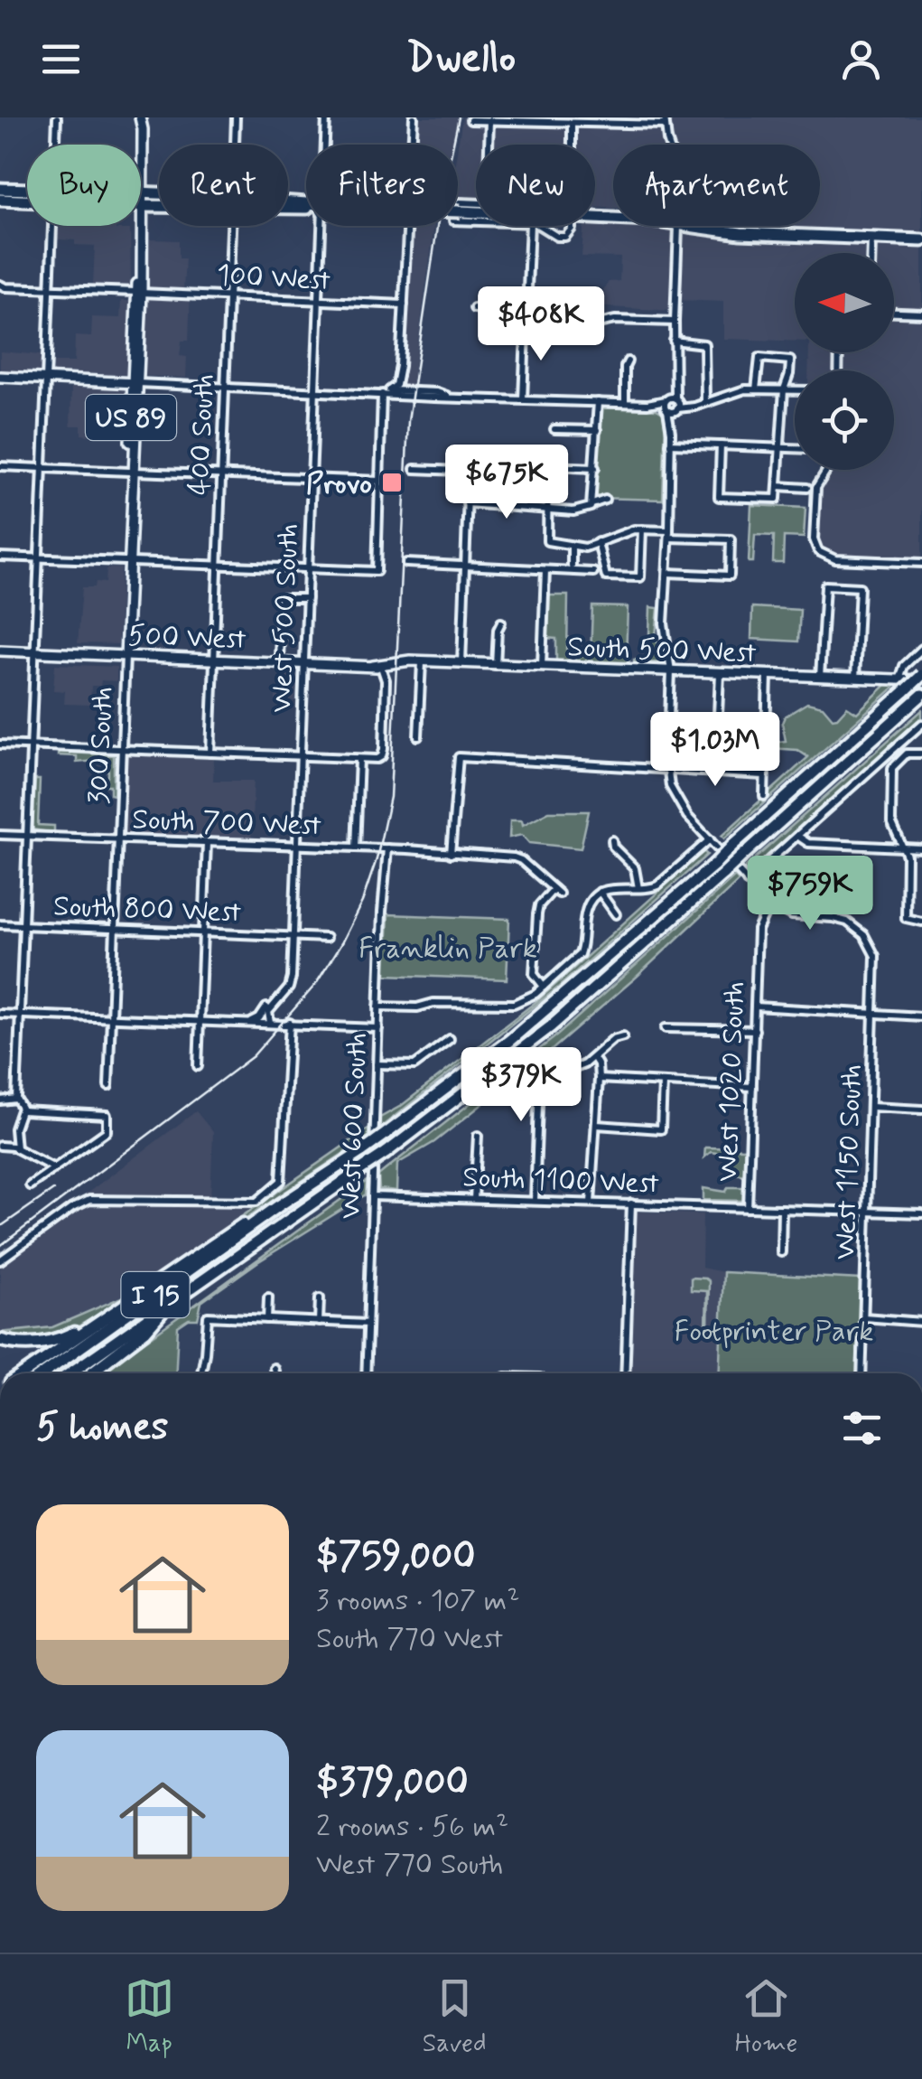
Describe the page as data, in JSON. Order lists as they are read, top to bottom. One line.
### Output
{"streets":{"highway":["I 15"],"main road":["US 89","500 West","South 500 West","300 South"],"street":["100 West","400 South","West 500 South","South 700 West","South 800 West","West 1020 South","West 600 South","West 1150 South","South 1100 West"]},"crossings":[["100 West","400 South"],["100 West","West 500 South"],["100 West","300 South"],["400 South","500 West"],["West 500 South","500 West"],["West 500 South","South 700 West"],["West 500 South","South 800 West"],["500 West","South 500 West"],["500 West","300 South"],["South 500 West","I 15"],["300 South","South 700 West"],["300 South","South 800 West"],["South 700 West","West 600 South"],["West 1020 South","West 1150 South"],["West 1020 South","South 1100 West"],["West 600 South","South 1100 West"],["West 1150 South","South 1100 West"]],"parks":["Franklin Park","Footprinter Park"],"places":{"transit":["Provo"]},"north":"left","page":{"header":"Dwello","chip":["Buy","Rent","Filters","New","Apartment"],"price":["$408K","$675K","$1.03M","$759K","$379K"],"heading":"5 homes","list":[{"name":"$759,000","note":"3 rooms · 107 m² · South 770 West"},{"name":"$379,000","note":"2 rooms · 56 m² · West 770 South"}],"tabs":["Map","Saved","Home"]}}
